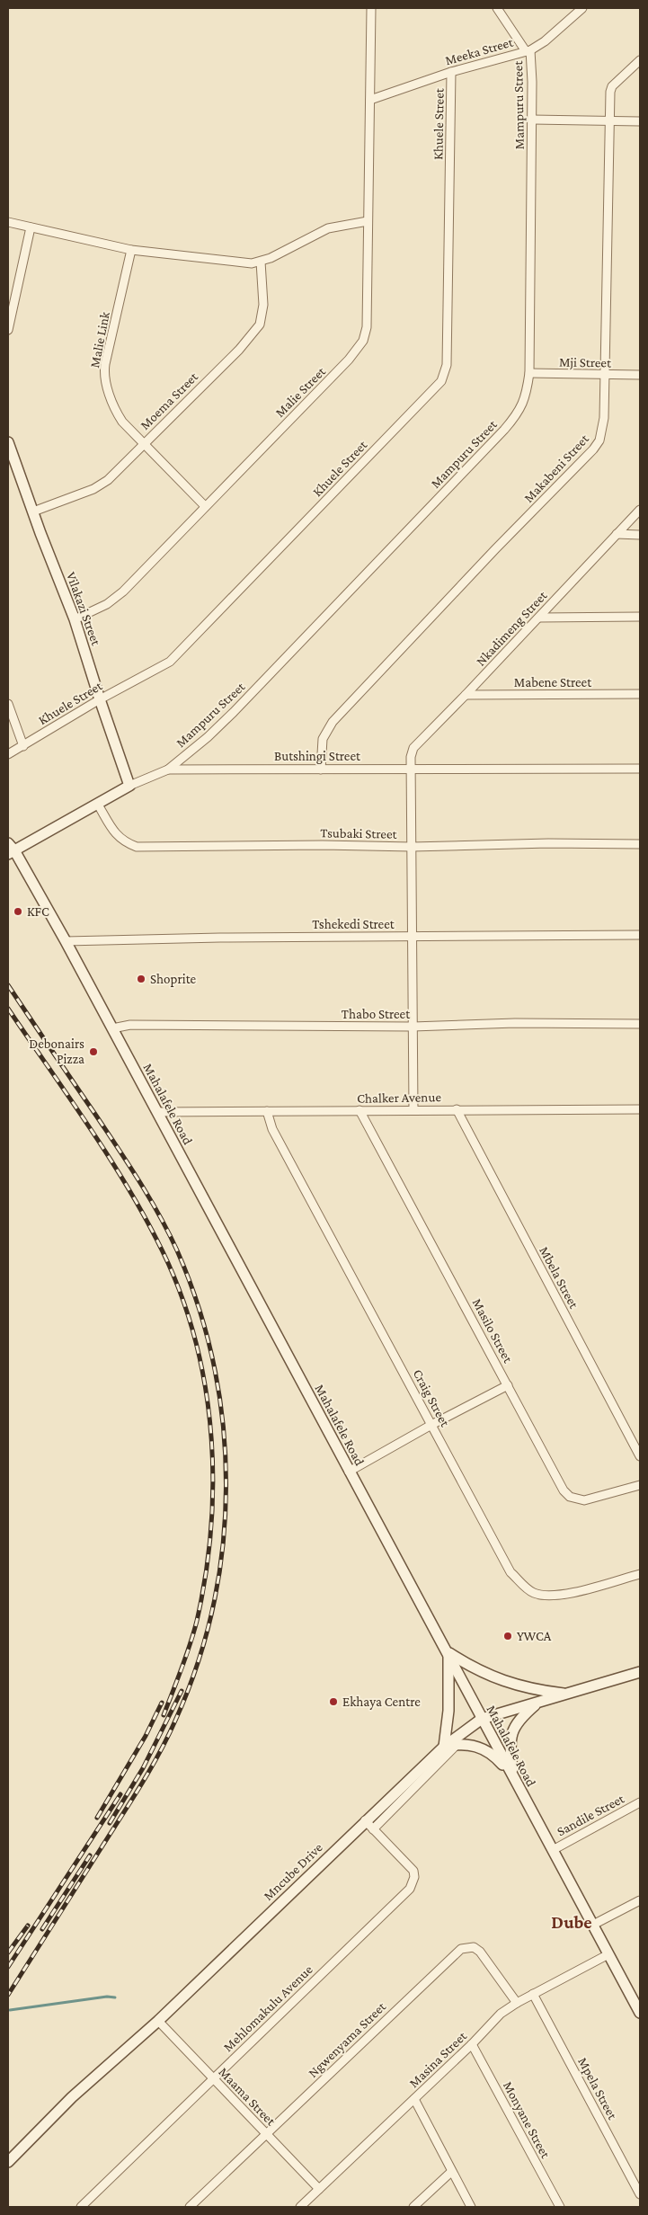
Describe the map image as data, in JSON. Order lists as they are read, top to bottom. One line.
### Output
{"streets":{"main road":["Vilakazi Street","Butshingi Street","Mahalafele Road","Mncube Drive"],"street":["Meeka Street","Mampuru Street","Khuele Street","Malie Link","Mji Street","Malie Street","Moema Street","Makabeni Street","Nkadimeng Street","Mabene Street","Tsubaki Street","Tshekedi Street","Thabo Street","Chalker Avenue","Mbela Street","Masilo Street","Craig Street","Sandile Street","Mehlomakulu Avenue","Ngwenyama Street","Masina Street","Mpela Street","Maama Street","Monyane Street"]},"crossings":[["Meeka Street","Mampuru Street"],["Meeka Street","Khuele Street"],["Meeka Street","Malie Street"],["Mampuru Street","Mji Street"],["Mampuru Street","Butshingi Street"],["Khuele Street","Vilakazi Street"],["Malie Link","Malie Street"],["Malie Link","Moema Street"],["Mji Street","Makabeni Street"],["Malie Street","Vilakazi Street"],["Moema Street","Vilakazi Street"],["Makabeni Street","Butshingi Street"],["Vilakazi Street","Butshingi Street"],["Nkadimeng Street","Mabene Street"],["Nkadimeng Street","Butshingi Street"],["Nkadimeng Street","Tsubaki Street"],["Nkadimeng Street","Tshekedi Street"],["Nkadimeng Street","Thabo Street"],["Nkadimeng Street","Chalker Avenue"],["Butshingi Street","Tsubaki Street"],["Butshingi Street","Mahalafele Road"],["Tshekedi Street","Mahalafele Road"],["Thabo Street","Mahalafele Road"],["Chalker Avenue","Mahalafele Road"],["Chalker Avenue","Mbela Street"],["Chalker Avenue","Masilo Street"],["Chalker Avenue","Craig Street"],["Mahalafele Road","Sandile Street"],["Mahalafele Road","Mncube Drive"],["Mahalafele Road","Masina Street"],["Mncube Drive","Mehlomakulu Avenue"],["Mncube Drive","Maama Street"],["Mehlomakulu Avenue","Maama Street"],["Ngwenyama Street","Masina Street"],["Ngwenyama Street","Maama Street"],["Masina Street","Mpela Street"],["Masina Street","Maama Street"],["Masina Street","Monyane Street"]],"districts":["Dube"],"places":["KFC","Shoprite","Debonairs Pizza","YWCA","Ekhaya Centre"]}
